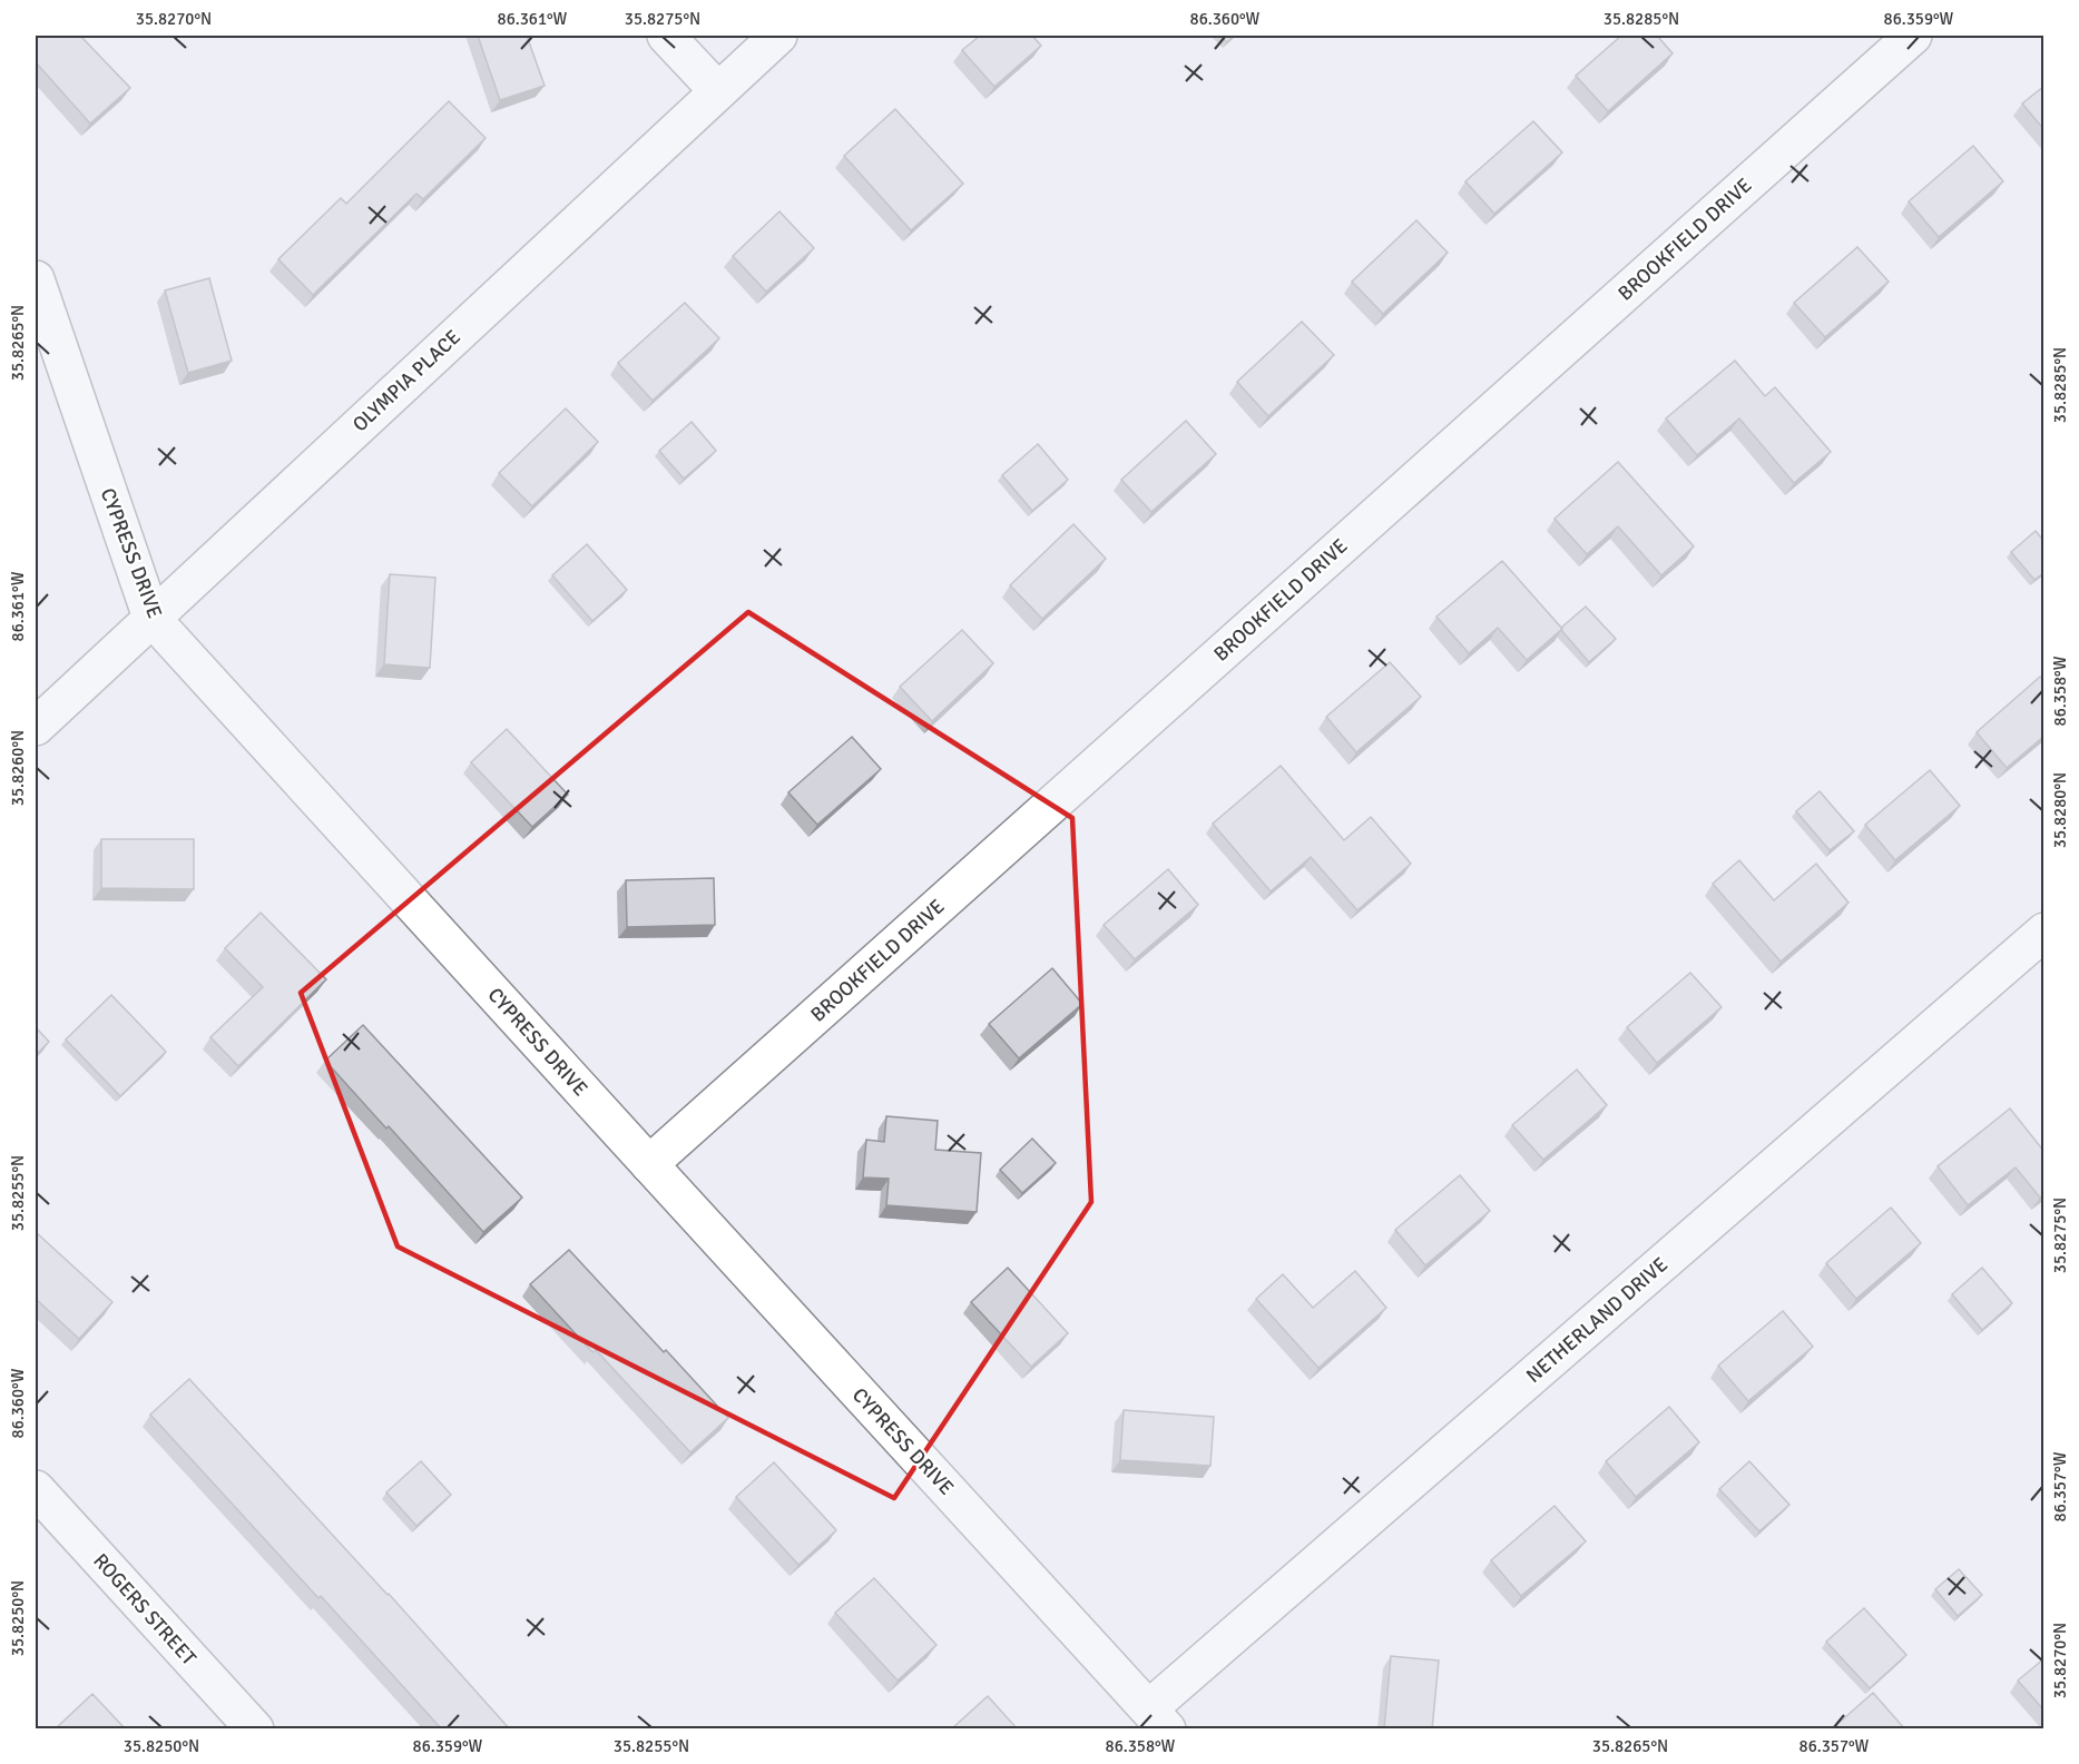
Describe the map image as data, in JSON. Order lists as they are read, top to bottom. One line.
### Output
{"streets":{"street":["BROOKFIELD DRIVE","OLYMPIA PLACE","CYPRESS DRIVE","NETHERLAND DRIVE","ROGERS STREET"]},"crossings":[["BROOKFIELD DRIVE","CYPRESS DRIVE"],["OLYMPIA PLACE","CYPRESS DRIVE"],["CYPRESS DRIVE","NETHERLAND DRIVE"]],"coordinates":["35.8270°N","86.361°W","35.8275°N","86.360°W","35.8285°N","86.359°W","35.8265°N","86.358°W","35.8260°N","35.8280°N","35.8255°N","86.357°W","35.8250°N"]}
